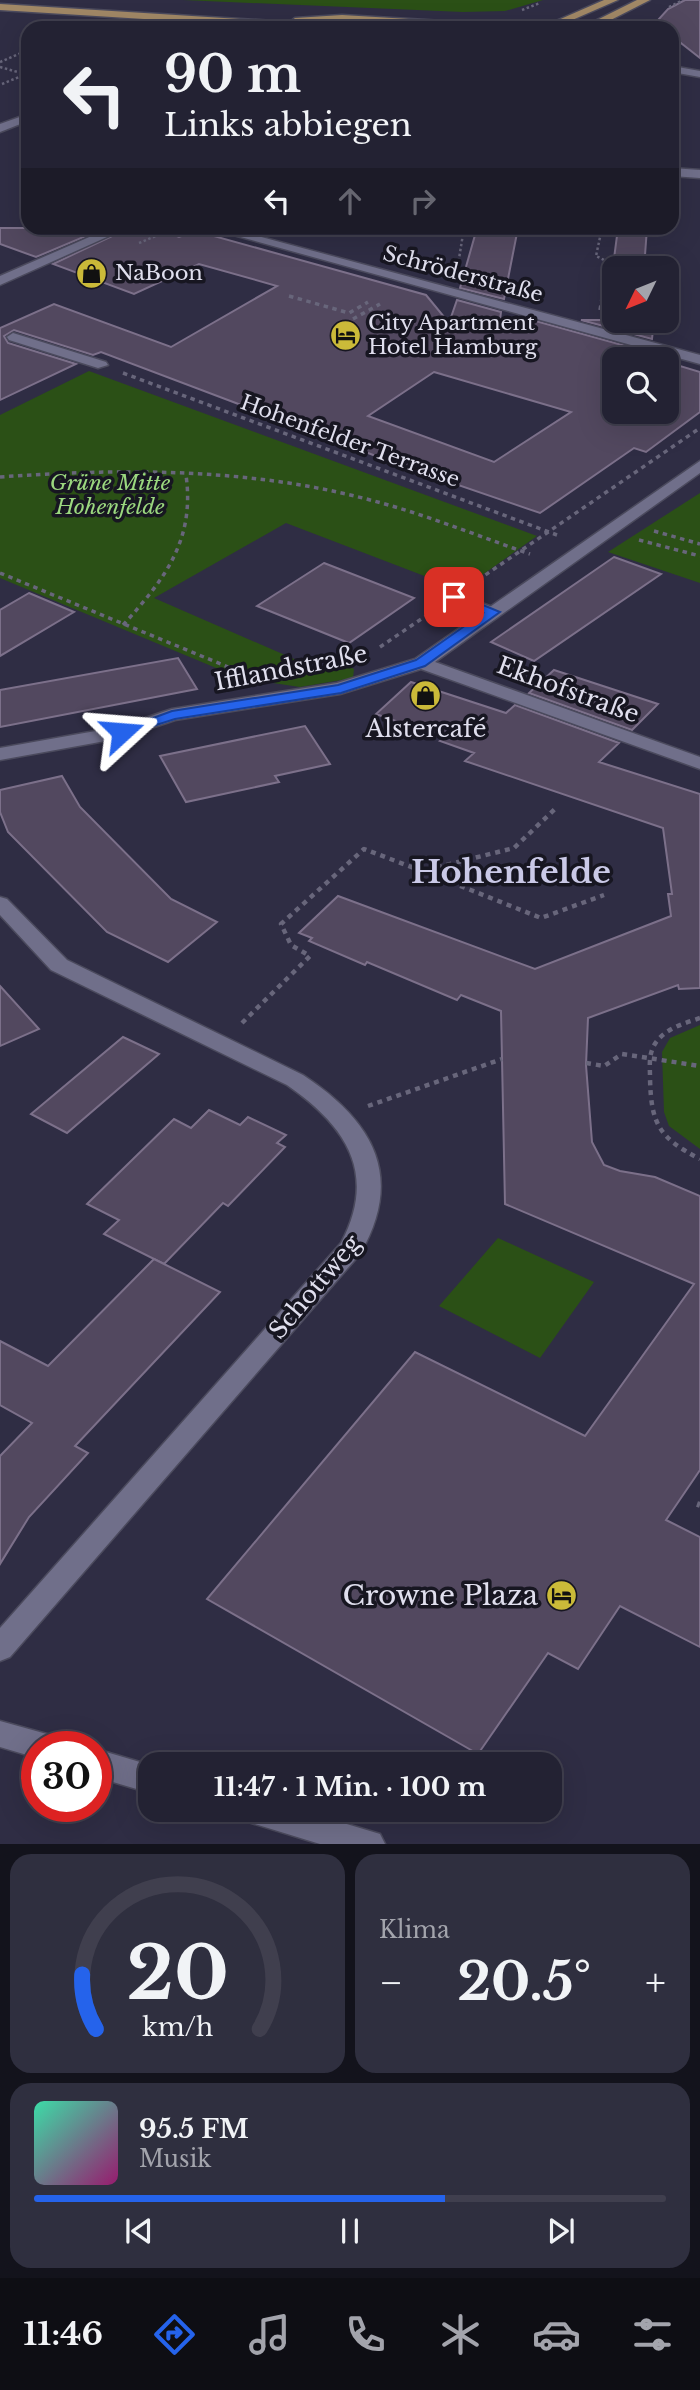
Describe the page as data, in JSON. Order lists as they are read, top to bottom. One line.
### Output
{"streets":{"street":["Schröderstraße","Ifflandstraße","Ekhofstraße","Schottweg"],"path":["Hohenfelder Terrasse"]},"crossings":[["Hohenfelder Terrasse","Ifflandstraße"],["Ifflandstraße","Ekhofstraße"]],"districts":["Hohenfelde"],"parks":["Grüne Mitte Hohenfelde"],"places":{"shop":["NaBoon","Alstercafé"],"hotel":["City Apartment Hotel Hamburg","Crowne Plaza"]},"north":"bottom left","page":{"turn":["90 m","Links abbiegen"],"limit":"30","trip":"11:47 · 1 Min. · 100 m","tile":"Klima","heat":["−","20.5°","+"],"song":["95.5 FM","Musik"],"tabs":"11:46","gauge":["20","km/h"]}}
